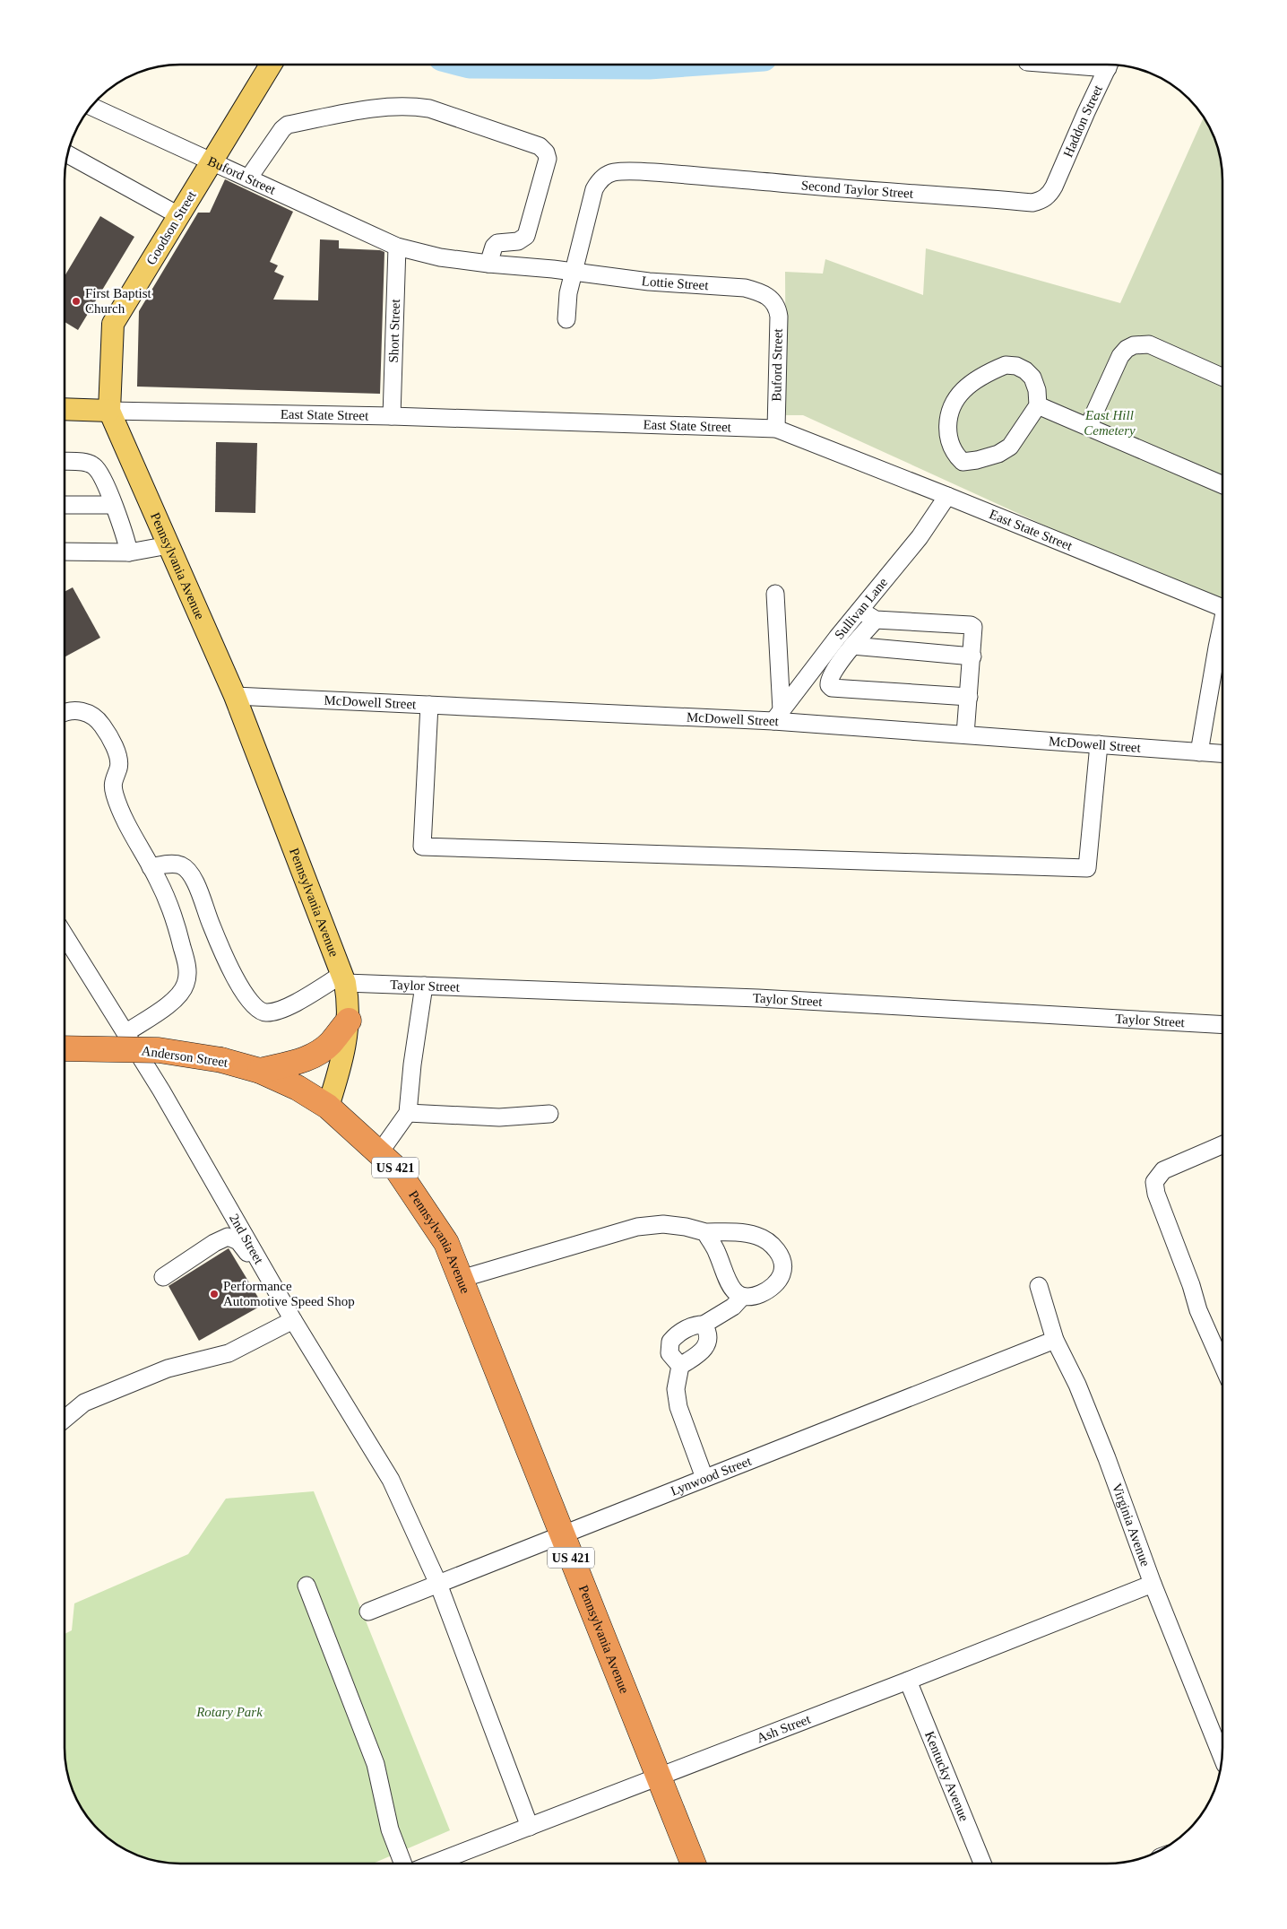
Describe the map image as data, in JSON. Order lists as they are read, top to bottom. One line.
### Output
{"streets":{"highway":["Pennsylvania Avenue","Anderson Street","US 421"],"main road":["Goodson Street"],"street":["Haddon Street","Buford Street","Second Taylor Street","Lottie Street","Short Street","East State Street","Sullivan Lane","McDowell Street","Taylor Street","2nd Street","Lynwood Street","Virginia Avenue","Ash Street","Kentucky Avenue"]},"crossings":[["Haddon Street","Second Taylor Street"],["Buford Street","Goodson Street"],["Buford Street","Lottie Street"],["Buford Street","Short Street"],["Buford Street","East State Street"],["Second Taylor Street","Lottie Street"],["Goodson Street","East State Street"],["Goodson Street","Pennsylvania Avenue"],["Lottie Street","Short Street"],["Short Street","East State Street"],["East State Street","Pennsylvania Avenue"],["East State Street","Sullivan Lane"],["Pennsylvania Avenue","McDowell Street"],["Pennsylvania Avenue","Taylor Street"],["Pennsylvania Avenue","Anderson Street"],["Pennsylvania Avenue","Lynwood Street"],["Pennsylvania Avenue","Ash Street"],["Sullivan Lane","McDowell Street"],["2nd Street","Lynwood Street"],["2nd Street","Ash Street"],["Lynwood Street","Virginia Avenue"],["Virginia Avenue","Ash Street"],["Ash Street","Kentucky Avenue"]],"parks":["East Hill Cemetery","Rotary Park"],"places":["First Baptist Church","Performance Automotive Speed Shop"]}
